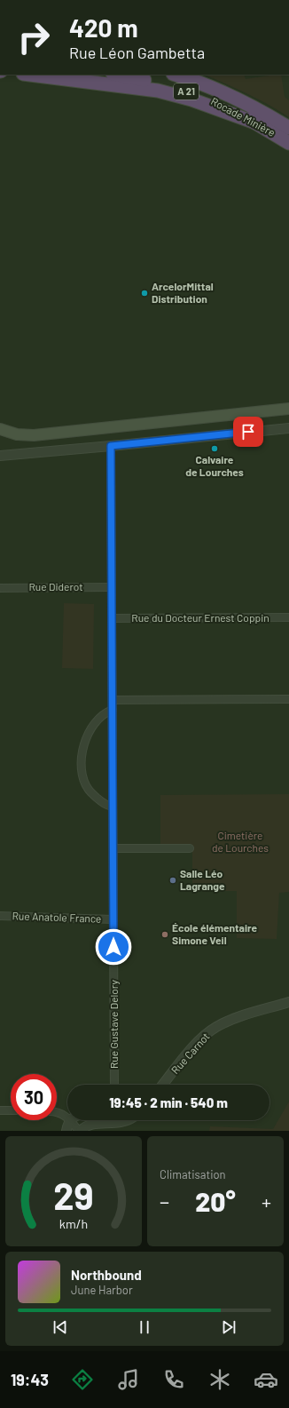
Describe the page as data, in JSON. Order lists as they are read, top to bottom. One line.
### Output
{"streets":{"highway":["A 21","Rocade Minière"],"street":["Rue Diderot","Rue du Docteur Ernest Coppin","Rue Anatole France","Rue Gustave Delory","Rue Carnot"]},"crossings":[["Rue Diderot","Rue Gustave Delory"],["Rue du Docteur Ernest Coppin","Rue Gustave Delory"],["Rue Anatole France","Rue Gustave Delory"]],"parks":["Cimetière de Lourches"],"places":["ArcelorMittal Distribution","Calvaire de Lourches","Salle Léo Lagrange","École élémentaire Simone Veil"],"page":{"turn":["420 m","Rue Léon Gambetta"],"limit":"30","trip":"19:45 · 2 min · 540 m","tile":"Climatisation","heat":["−","20°","+"],"song":["Northbound","June Harbor"],"tabs":"19:43","gauge":["29","km/h"]}}
